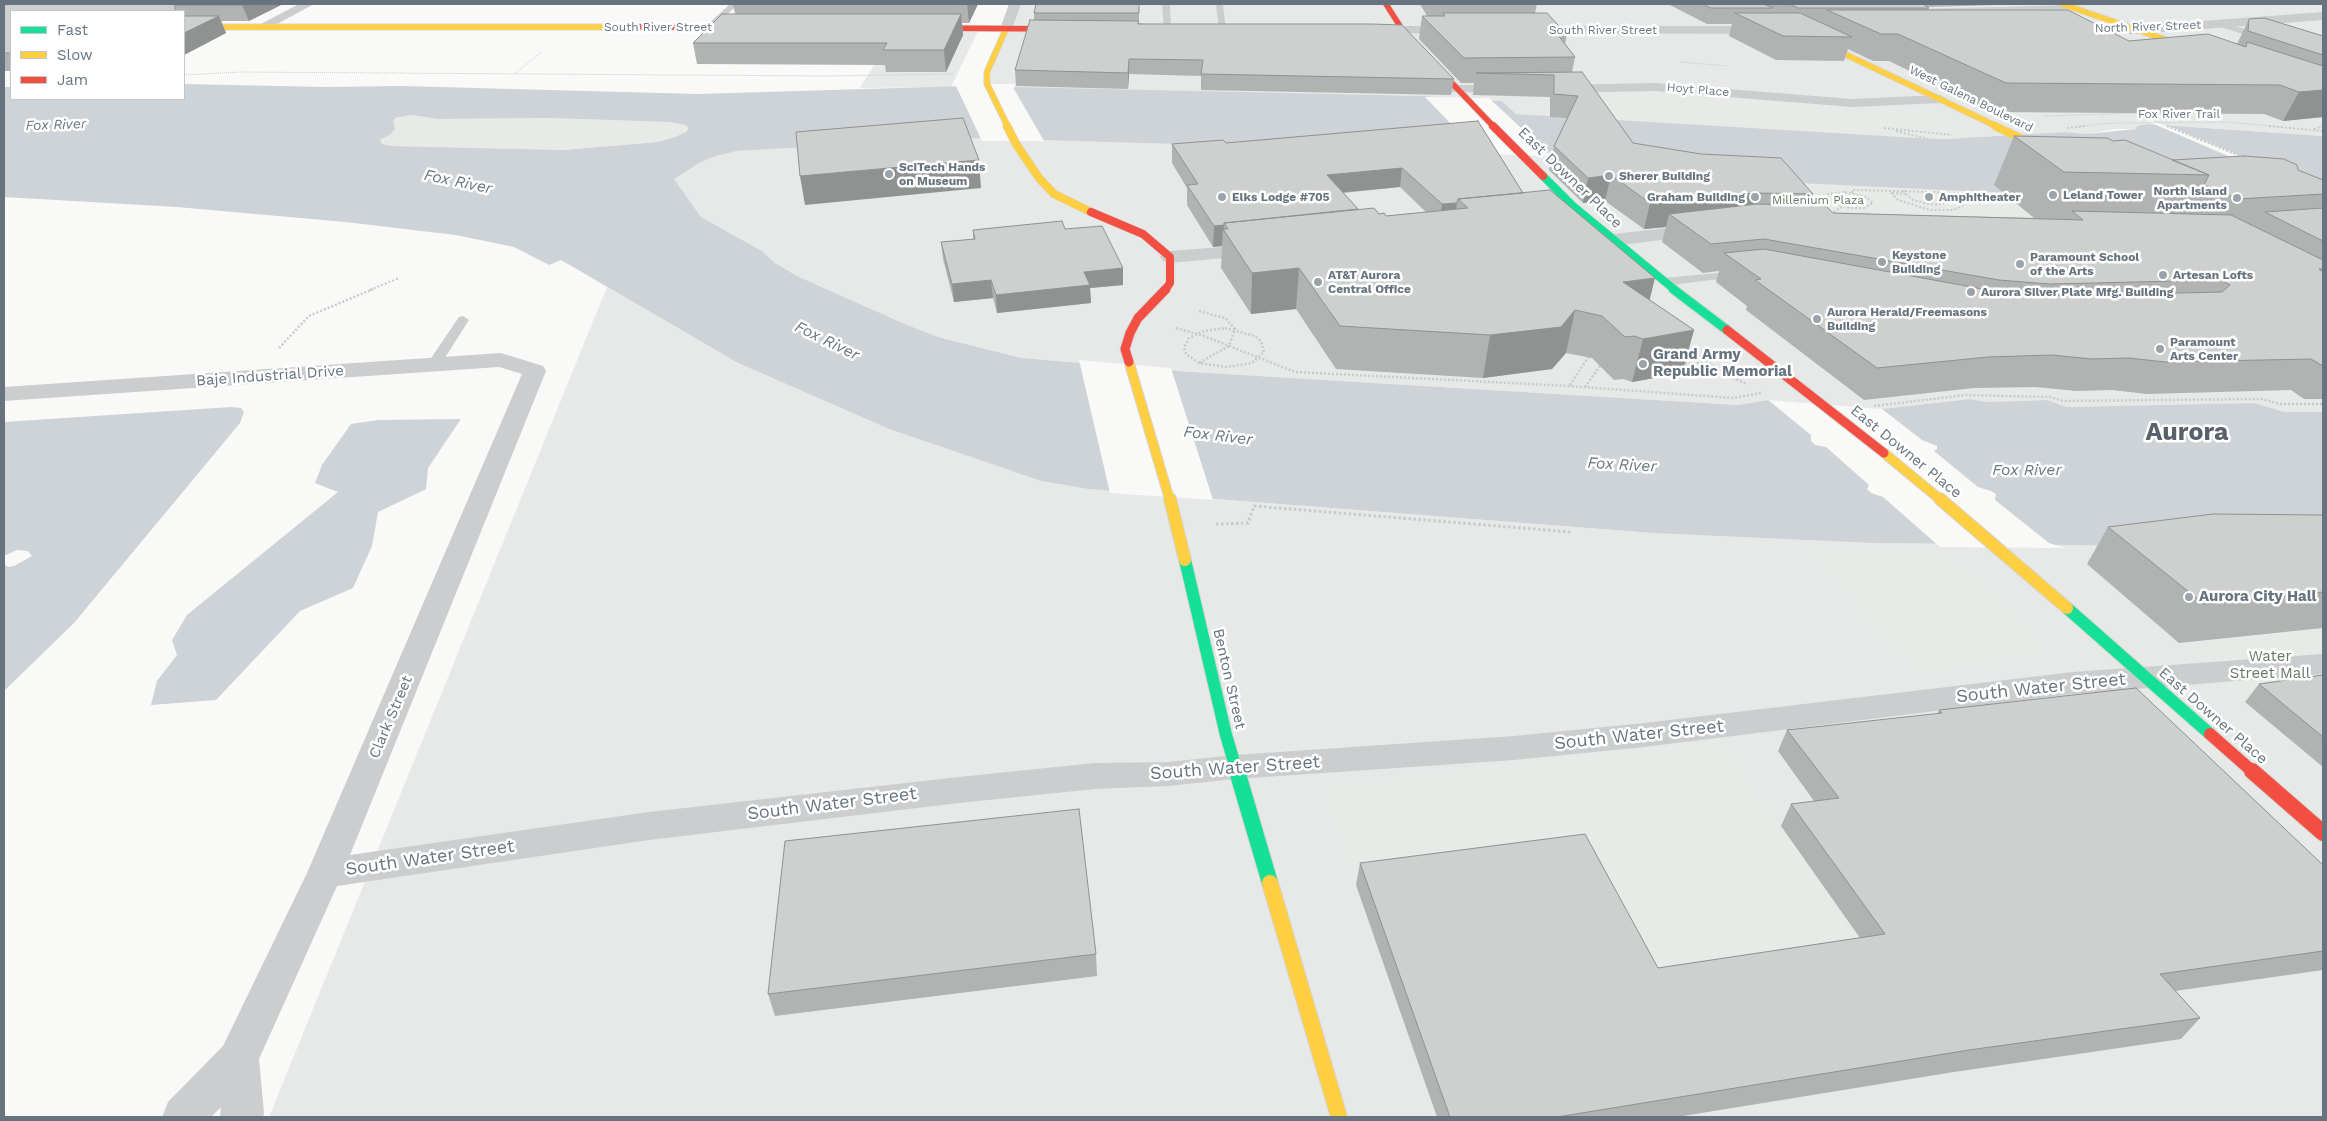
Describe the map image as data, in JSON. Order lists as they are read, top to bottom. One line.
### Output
{"streets":{"street":["South River Street","North River Street","Hoyt Place","West Galena Boulevard","East Downer Place","Baje Industrial Drive","Benton Street","South Water Street","Clark Street"],"path":["Fox River Trail"]},"crossings":[["Hoyt Place","West Galena Boulevard"],["East Downer Place","South Water Street"],["Baje Industrial Drive","Clark Street"],["Benton Street","South Water Street"],["South Water Street","Clark Street"]],"districts":["Aurora"],"water":["Fox River"],"parks":["Millenium Plaza","Water Street Mall"],"places":["SciTech Hands on Museum","Sherer Building","Leland Tower","Elks Lodge #705","Graham Building","Amphitheater","North Island Apartments","Keystone Building","Paramount School of the Arts","Artesan Lofts","AT&T Aurora Central Office","Aurora Silver Plate Mfg. Building","Aurora Herald/Freemasons Building","Paramount Arts Center","Grand Army Republic Memorial","Aurora City Hall"],"legend":["Fast","Slow","Jam"]}
